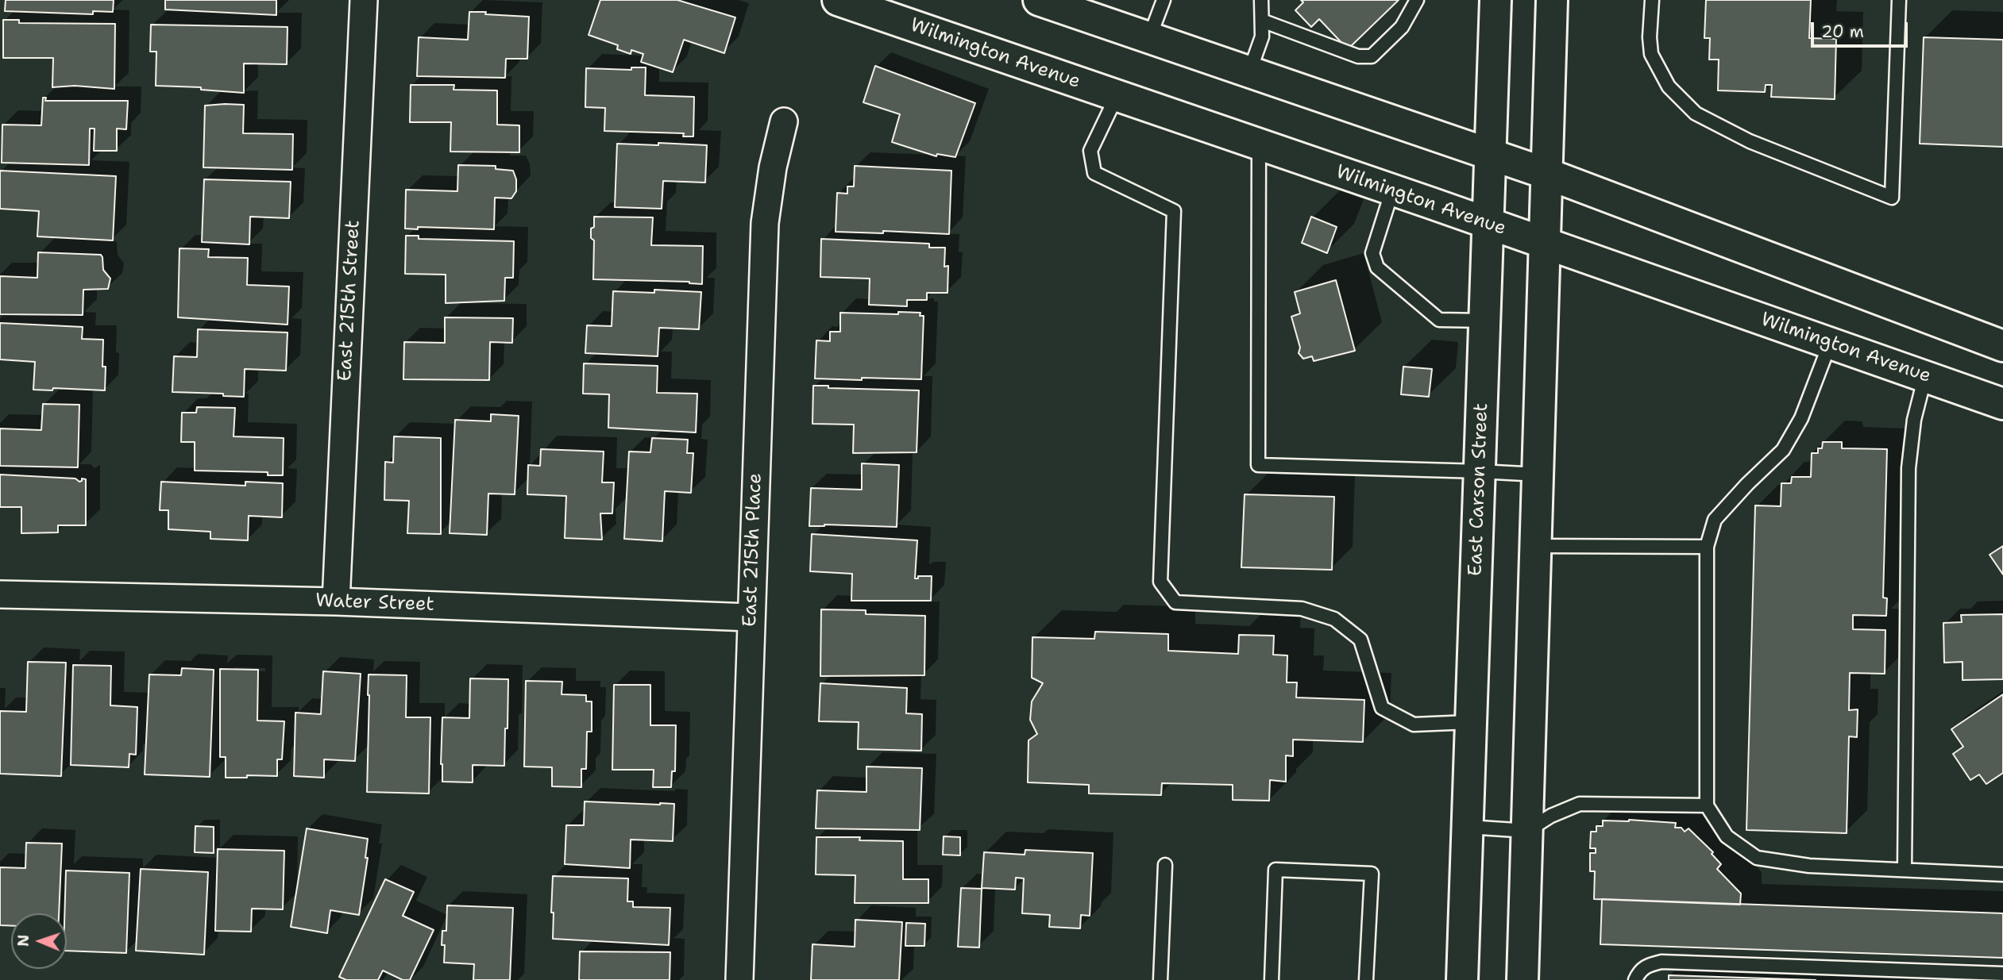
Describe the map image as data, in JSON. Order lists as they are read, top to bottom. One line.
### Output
{"streets":{"main road":["Wilmington Avenue","East Carson Street"],"street":["East 215th Street","East 215th Place","Water Street"]},"crossings":[["Wilmington Avenue","East Carson Street"],["East 215th Street","Water Street"],["East 215th Place","Water Street"]],"scale_bar":"20 m","north":"left"}
